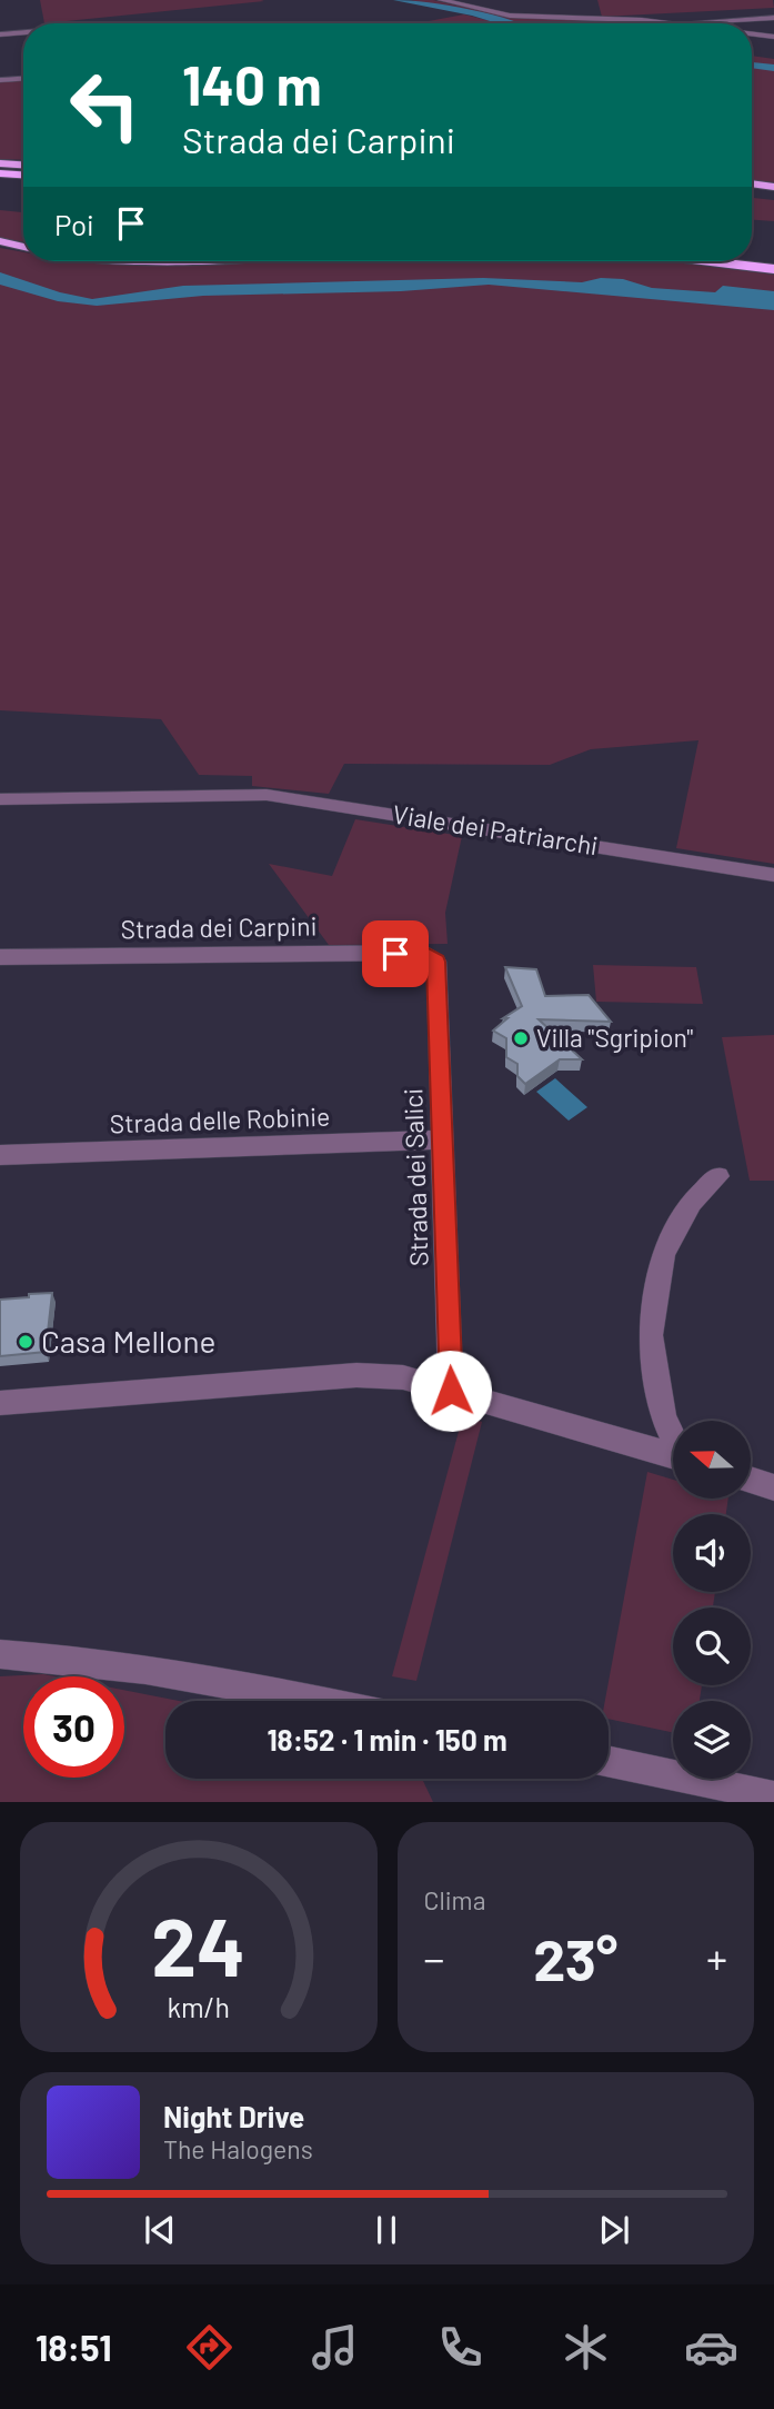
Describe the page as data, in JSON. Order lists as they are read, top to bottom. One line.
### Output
{"streets":{"street":["Viale dei Patriarchi","Strada dei Carpini","Strada delle Robinie","Strada dei Salici"]},"crossings":[["Strada dei Carpini","Strada dei Salici"],["Strada delle Robinie","Strada dei Salici"]],"places":["Villa \"Sgripion\"","Casa Mellone"],"north":"left","page":{"turn":["140 m","Strada dei Carpini"],"then":"Poi","limit":"30","trip":"18:52 · 1 min · 150 m","tile":"Clima","heat":["−","23°","+"],"song":["Night Drive","The Halogens"],"tabs":"18:51","gauge":["24","km/h"]}}
